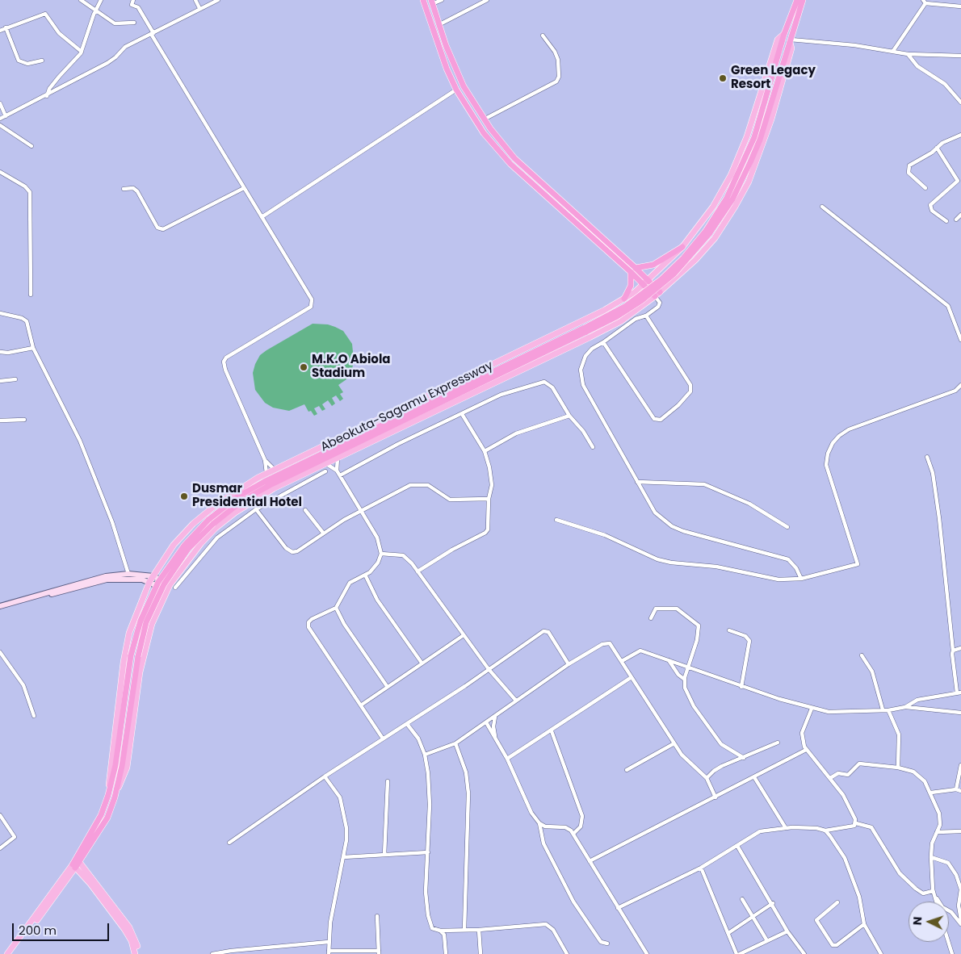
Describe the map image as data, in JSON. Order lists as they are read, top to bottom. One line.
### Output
{"streets":{"highway":["Abeokuta-Sagamu Expressway"]},"places":["Green Legacy Resort","M.K.O Abiola Stadium","Dusmar Presidential Hotel"],"scale_bar":"200 m","north":"left"}
